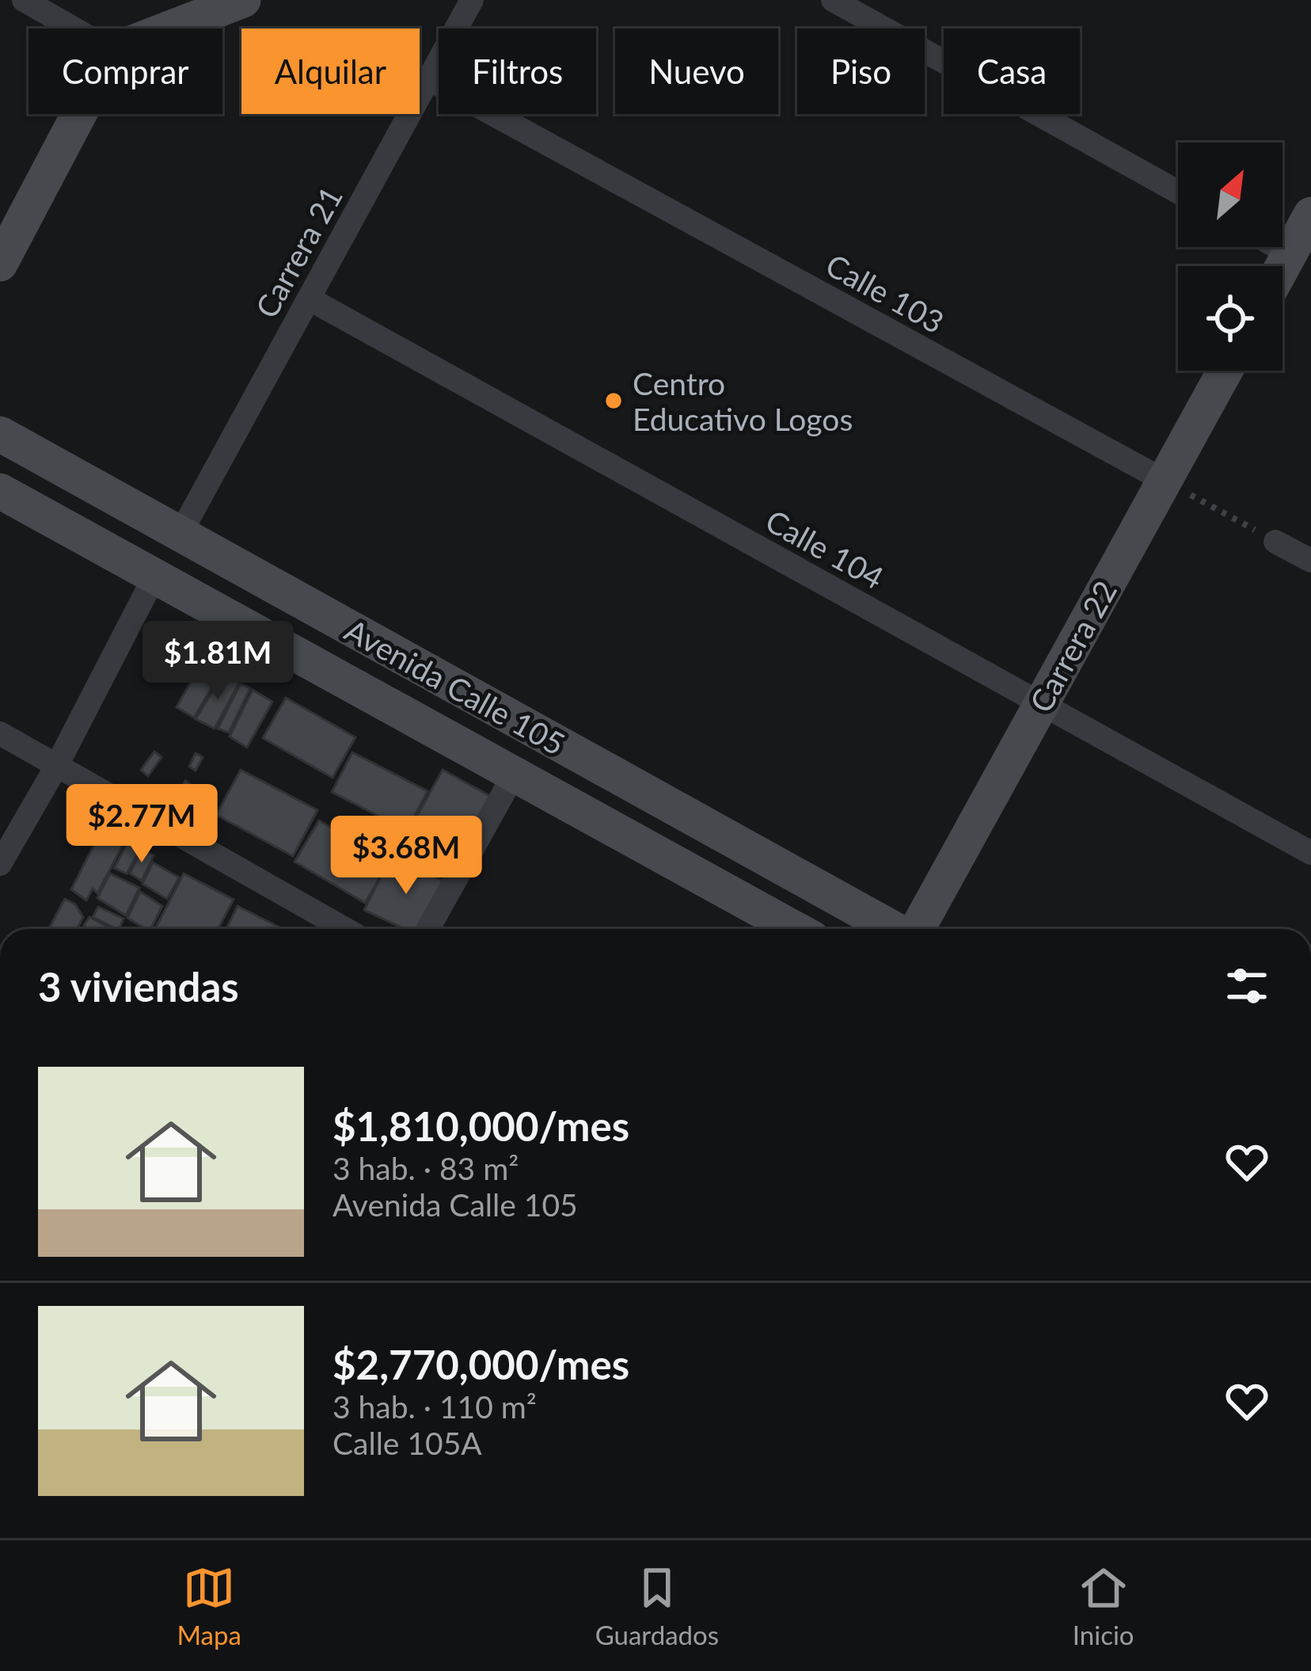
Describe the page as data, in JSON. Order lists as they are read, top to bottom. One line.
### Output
{"streets":{"main road":["Carrera 22","Avenida Calle 105"],"street":["Carrera 21","Calle 103","Calle 104"]},"crossings":[["Carrera 21","Calle 103"],["Carrera 21","Calle 104"],["Carrera 21","Avenida Calle 105"],["Calle 103","Carrera 22"],["Calle 104","Carrera 22"]],"places":["Centro Educativo Logos"],"north":"top right","page":{"chip":["Comprar","Alquilar","Filtros","Nuevo","Piso","Casa"],"price":["$1.81M","$2.77M","$3.68M"],"heading":"3 viviendas","list":[{"name":"$1,810,000/mes","note":"3 hab. · 83 m² · Avenida Calle 105"},{"name":"$2,770,000/mes","note":"3 hab. · 110 m² · Calle 105A"}],"tabs":["Mapa","Guardados","Inicio"]}}
